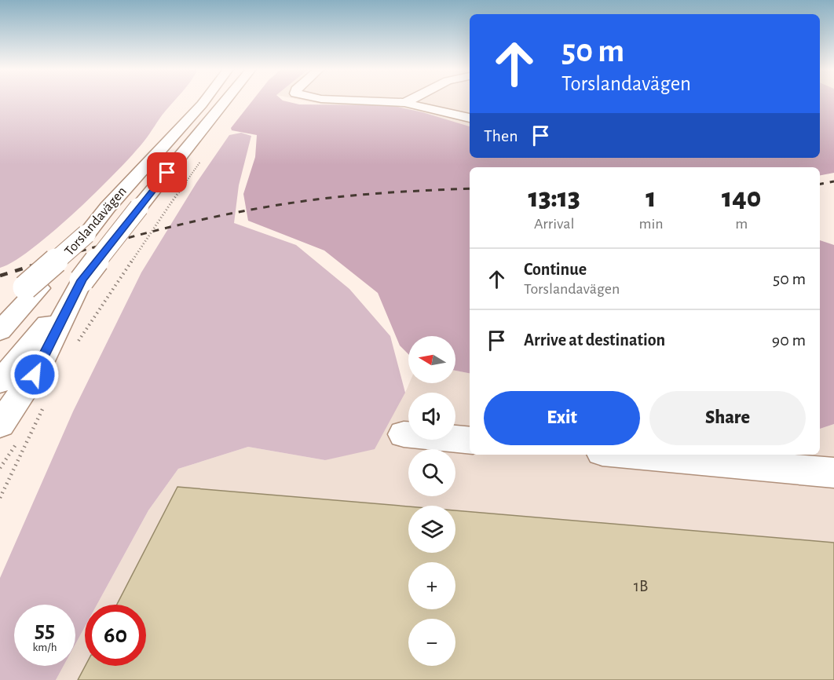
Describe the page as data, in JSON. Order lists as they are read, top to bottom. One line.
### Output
{"streets":{"main road":["Torslandavägen"]},"house_numbers":["1B"],"north":"left","page":{"turn":["50 m","Torslandavägen"],"then":"Then","eta":["13:13","Arrival","1","min","140","m"],"list":[{"name":"Continue","note":"Torslandavägen","value":"50 m"},{"name":"Arrive at destination","value":"90 m"}],"map_buttons":["+","−"],"buttons":["Exit","Share"],"speed":"55 km/h","limit":"60"}}
